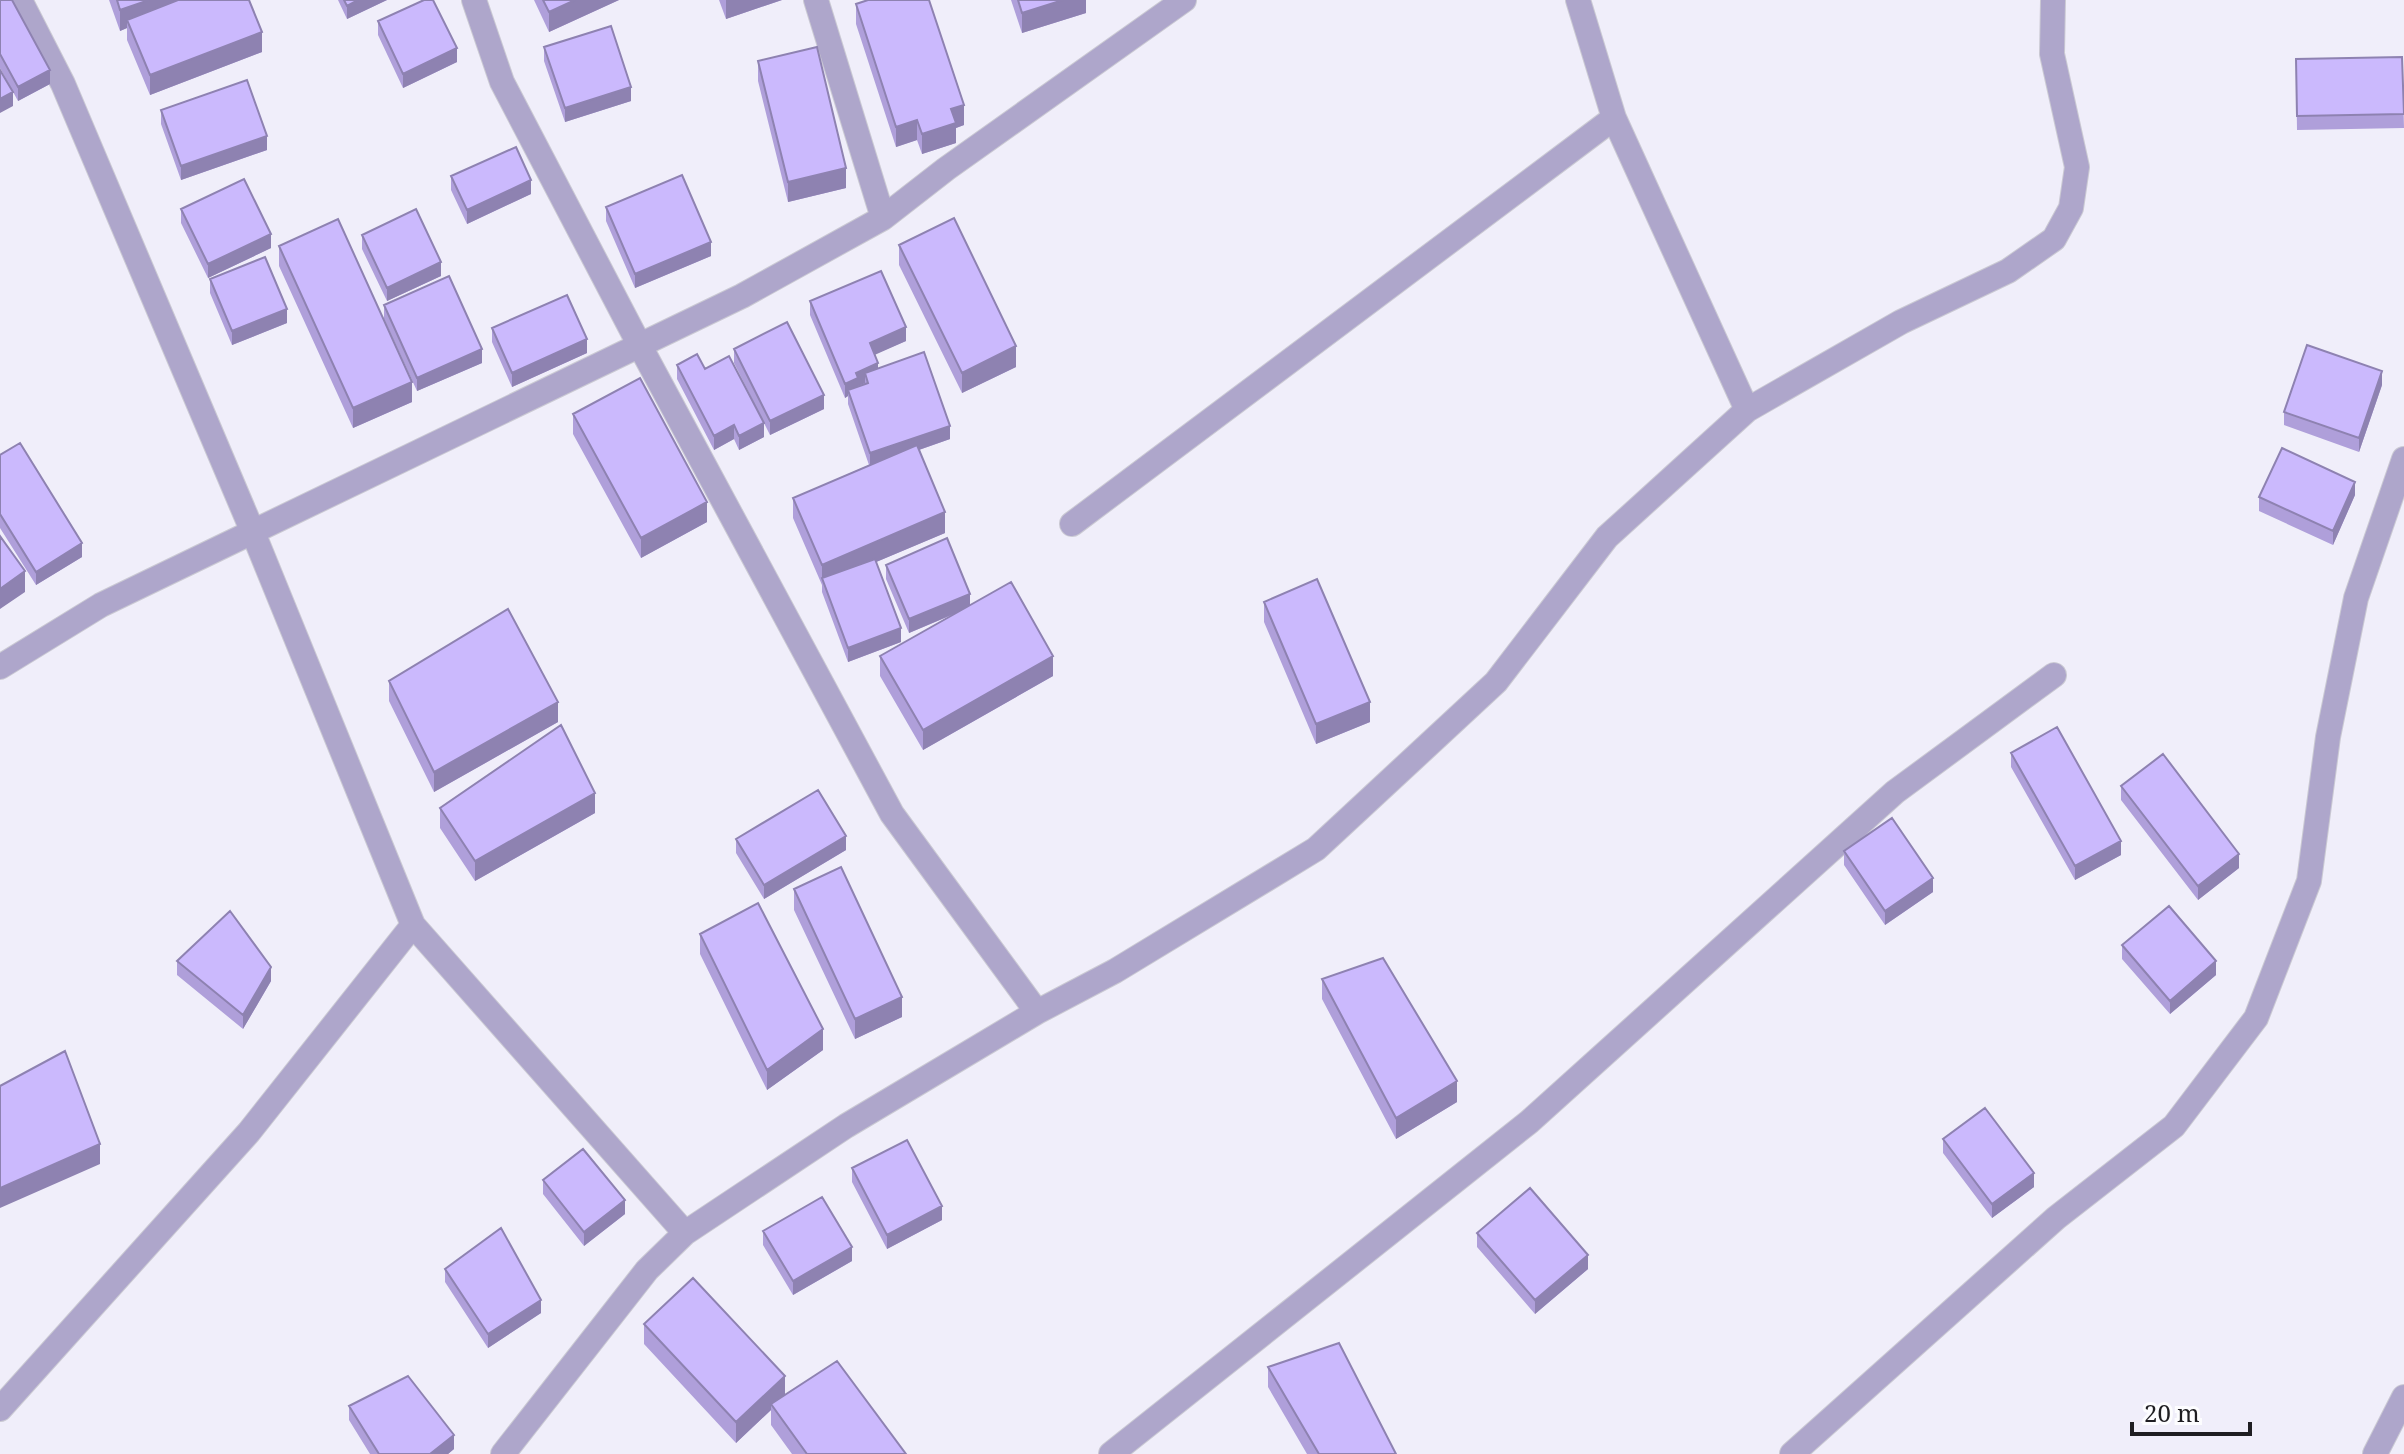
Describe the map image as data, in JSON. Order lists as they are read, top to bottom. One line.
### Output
{"scale_bar":"20 m"}
